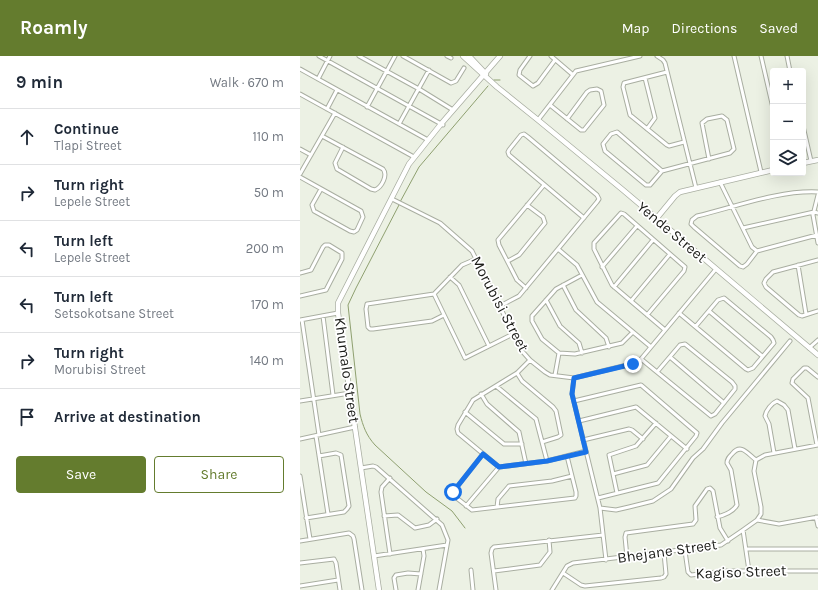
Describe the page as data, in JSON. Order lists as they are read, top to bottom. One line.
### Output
{"streets":{"street":["Yende Street","Morubisi Street","Khumalo Street","Bhejane Street","Kagiso Street"]},"crossings":[["Yende Street","Morubisi Street"],["Yende Street","Khumalo Street"],["Morubisi Street","Khumalo Street"],["Bhejane Street","Kagiso Street"]],"page":{"header":"Roamly","nav":["Map","Directions","Saved"],"heading":["9 min","Walk · 670 m"],"map_buttons":["+","−"],"list":[["Continue","Tlapi Street","110 m"],["Turn right","Lepele Street","50 m"],["Turn left","Lepele Street","200 m"],["Turn left","Setsokotsane Street","170 m"],["Turn right","Morubisi Street","140 m"],"Arrive at destination"],"buttons":["Save","Share"]}}
